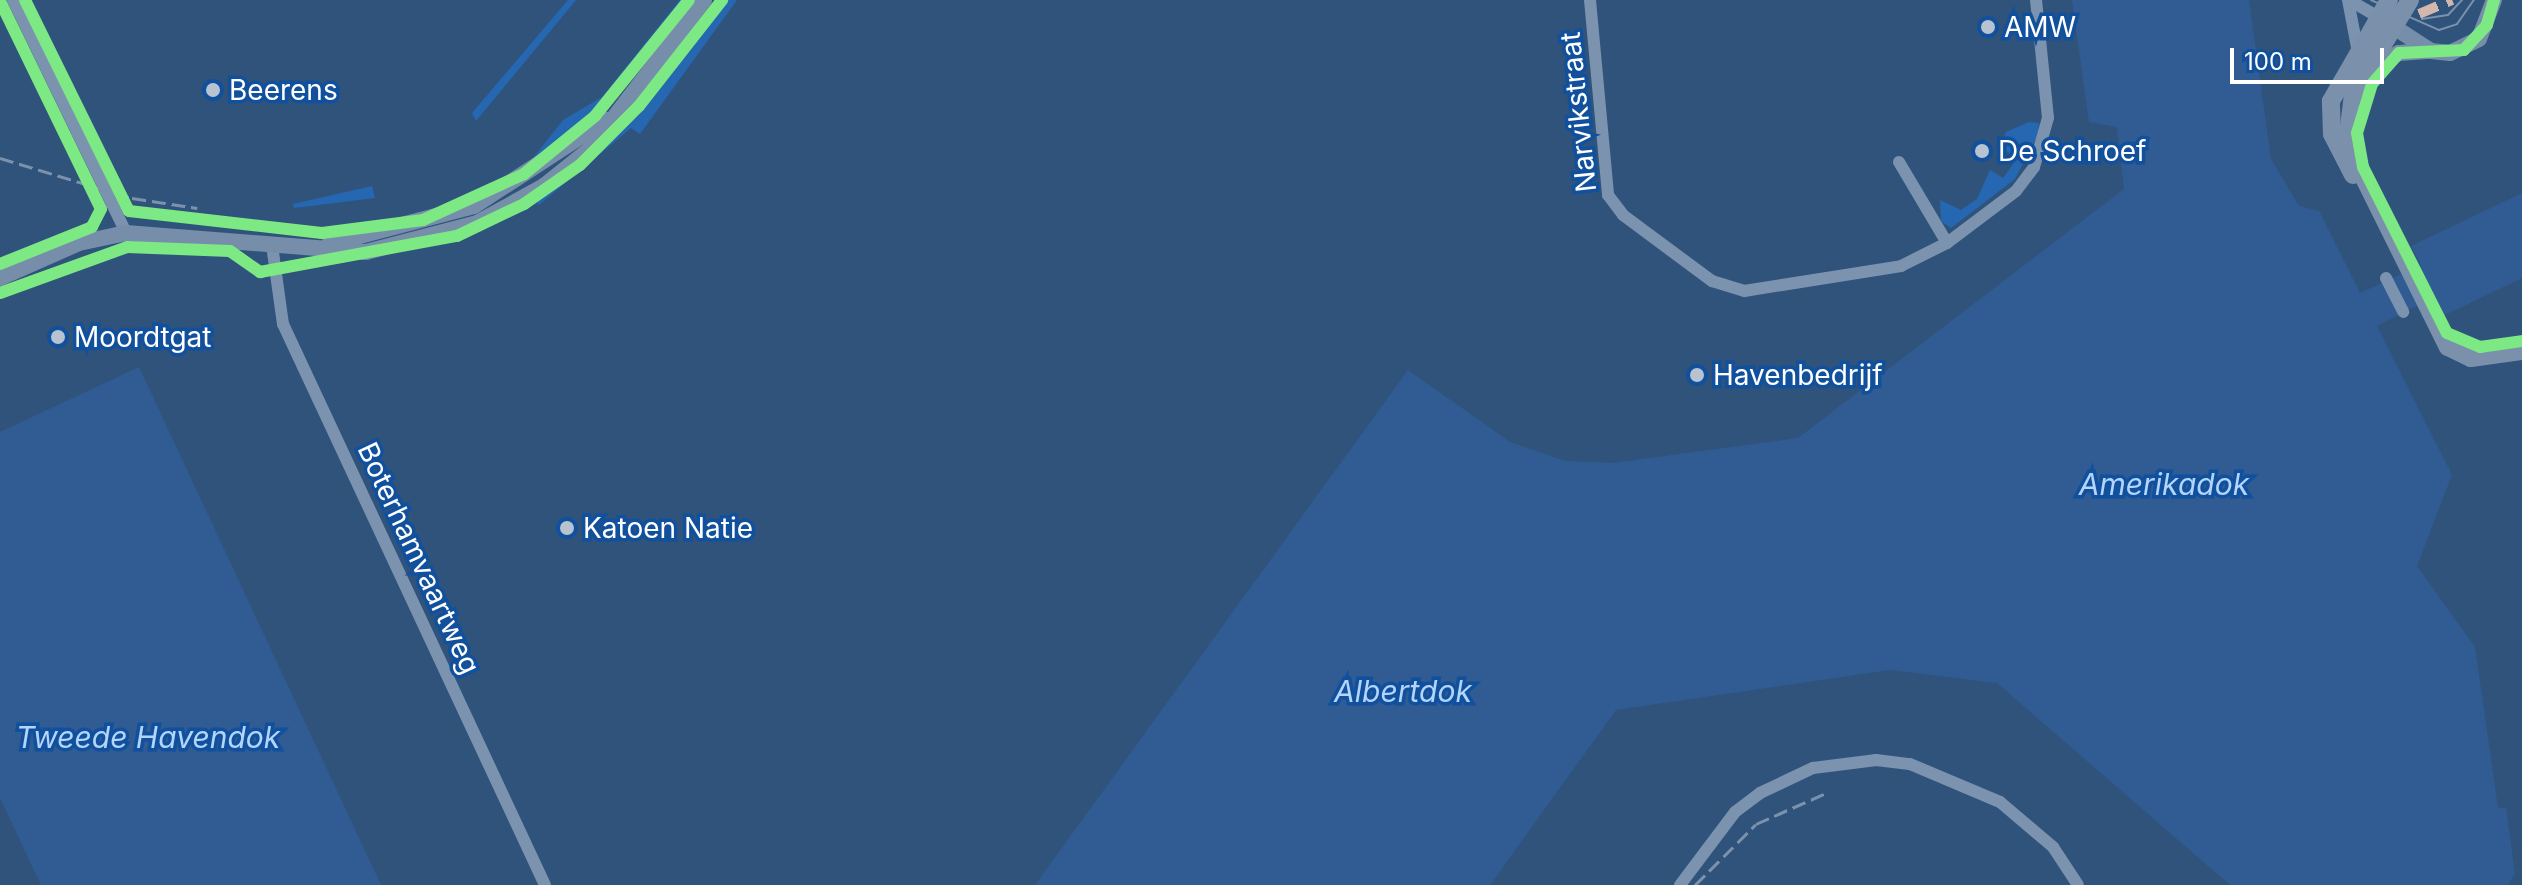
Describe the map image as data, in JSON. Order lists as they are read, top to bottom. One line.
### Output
{"streets":{"street":["Narvikstraat","Boterhamvaartweg"]},"water":["Amerikadok","Albertdok","Tweede Havendok"],"places":["AMW","Beerens","De Schroef","Moordtgat","Havenbedrijf","Katoen Natie"],"scale_bar":"100 m"}
